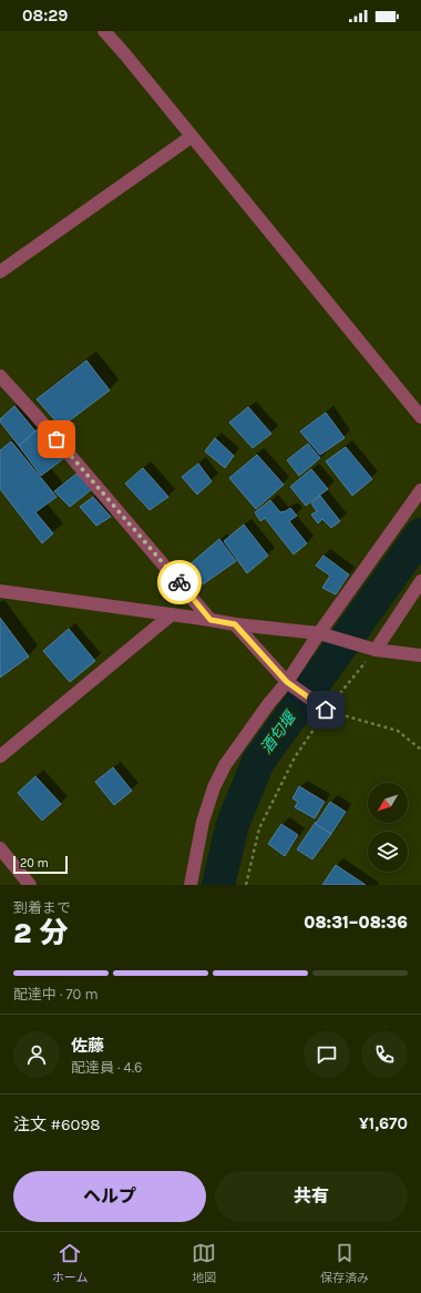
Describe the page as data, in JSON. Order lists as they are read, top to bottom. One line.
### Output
{"water":["酒匂堰"],"scale_bar":"20 m","north":"bottom left","page":{"status":"08:29","scale":"20 m","heading":["2 分","到着まで","08:31–08:36"],"panel":["佐藤","配達員 · 4.6","注文 #6098","¥1,670"],"bar":"配達中 · 70 m","buttons":["ヘルプ","共有"],"tabs":["ホーム","地図","保存済み"]}}
